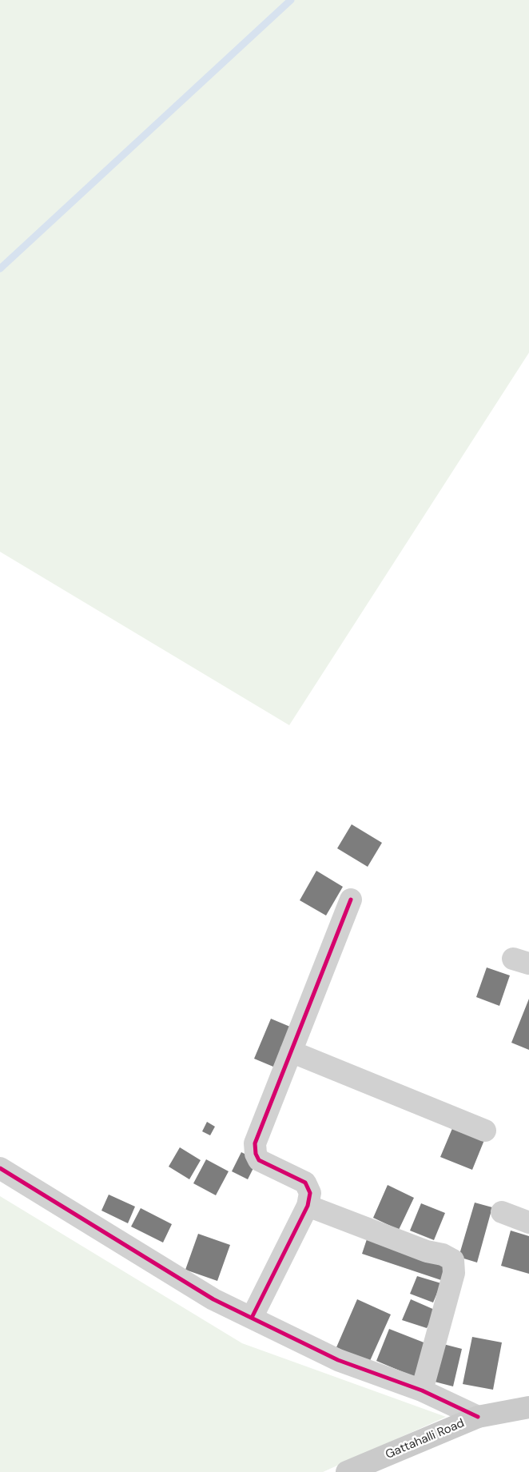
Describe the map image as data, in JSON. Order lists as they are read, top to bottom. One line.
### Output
{"streets":{"main road":["Gattahalli Road"]}}
